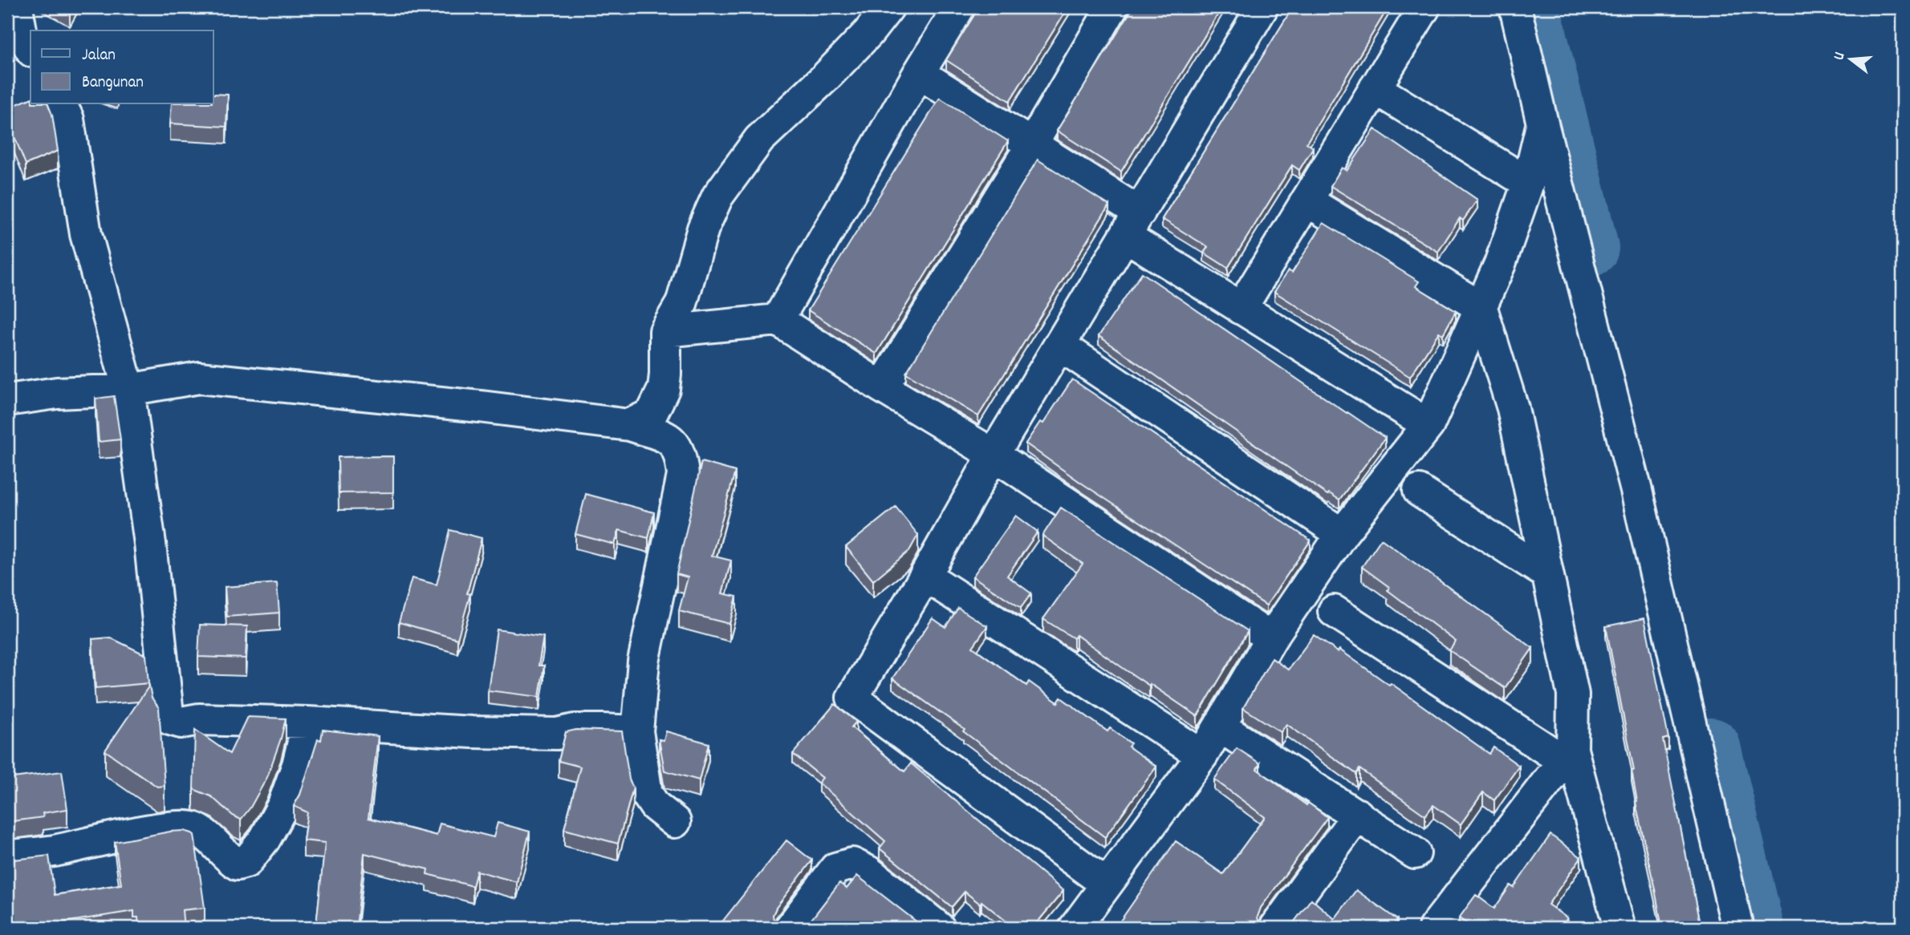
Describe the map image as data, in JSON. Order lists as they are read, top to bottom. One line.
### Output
{"legend":["Jalan","Bangunan"],"north":"left"}
